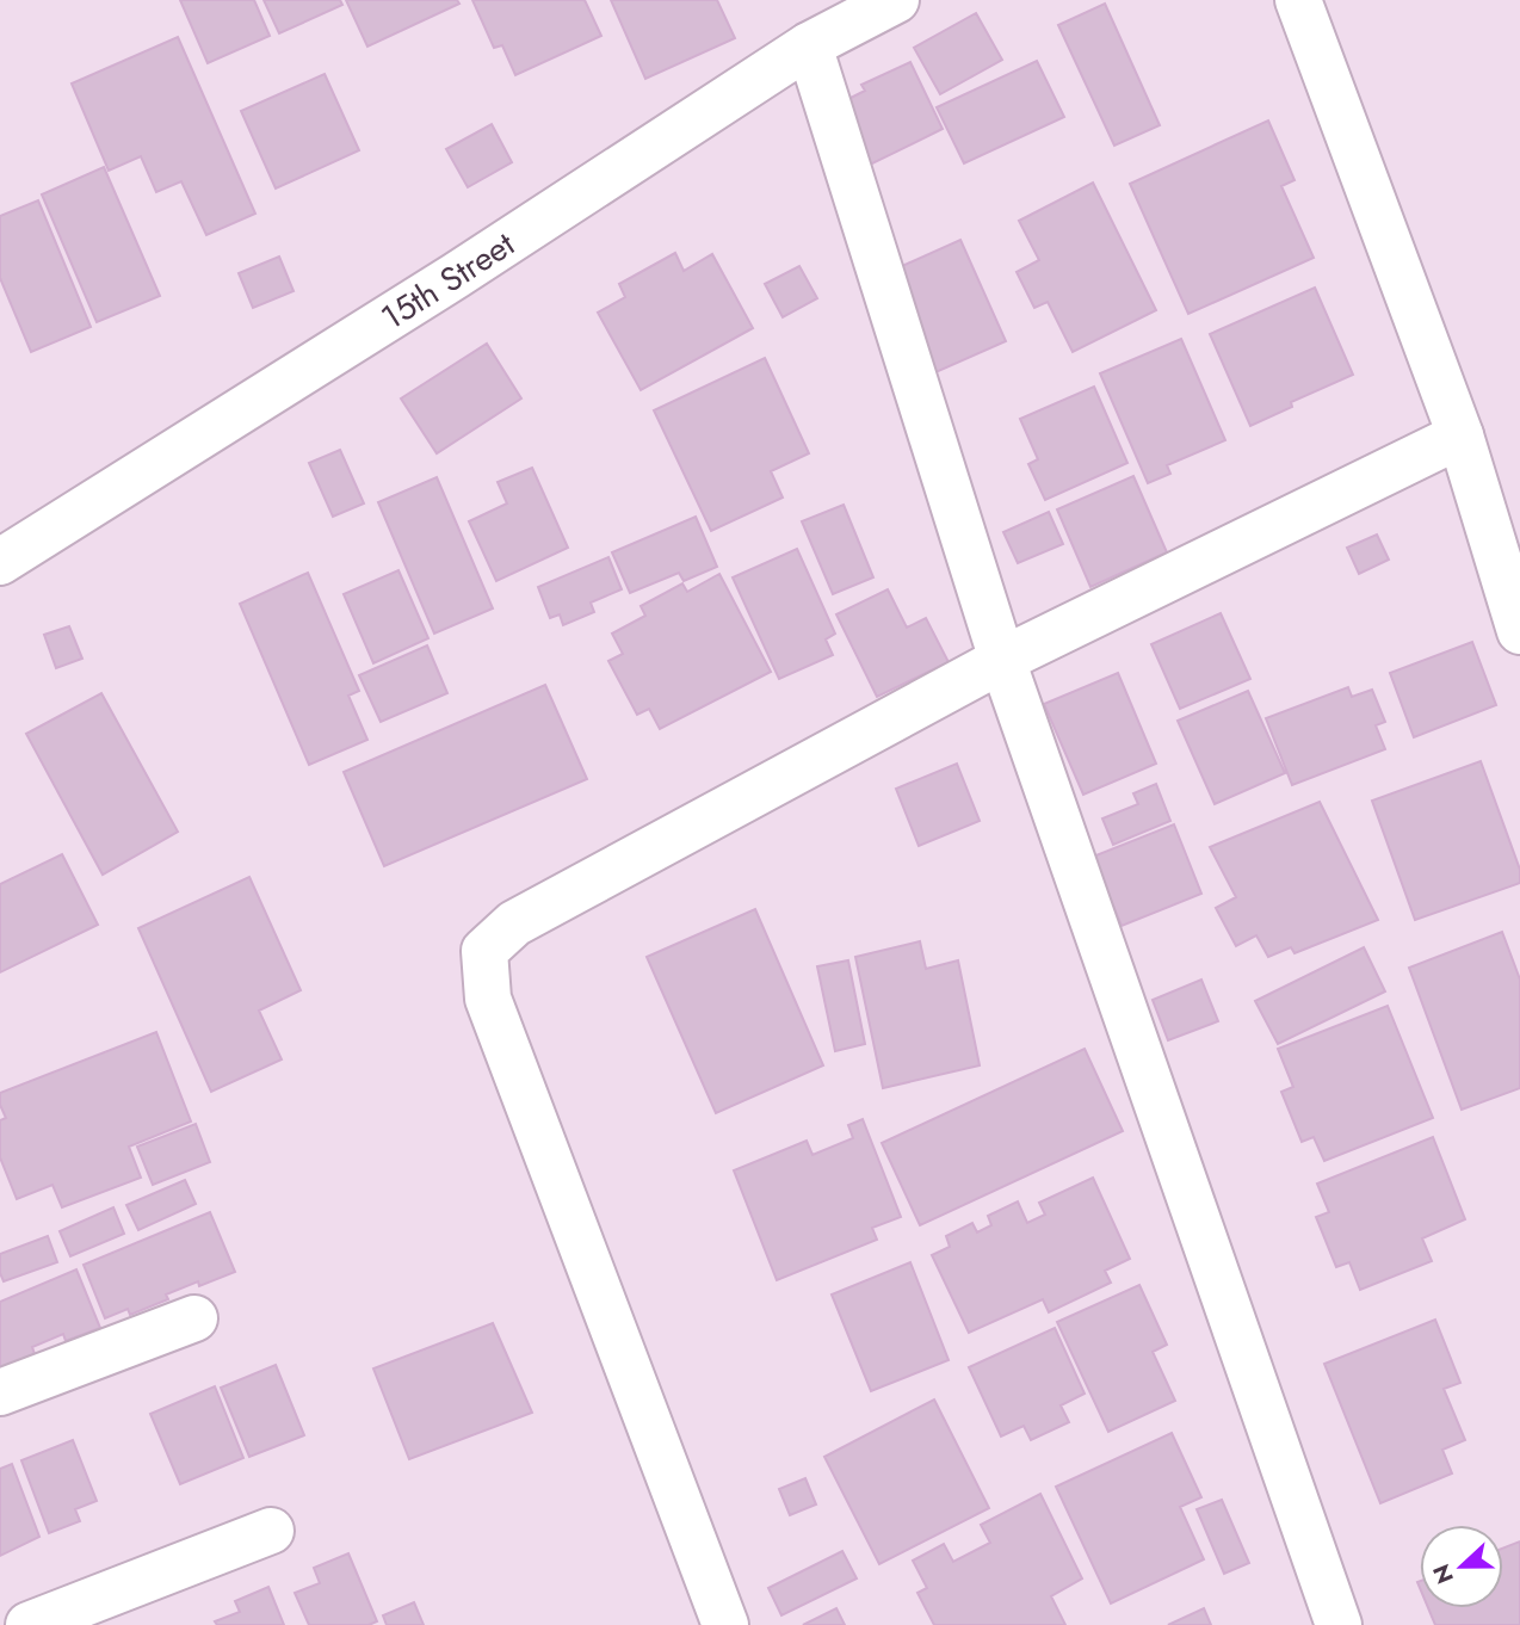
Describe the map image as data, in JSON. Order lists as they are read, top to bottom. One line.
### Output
{"streets":{"street":["15th Street"]},"north":"left"}
